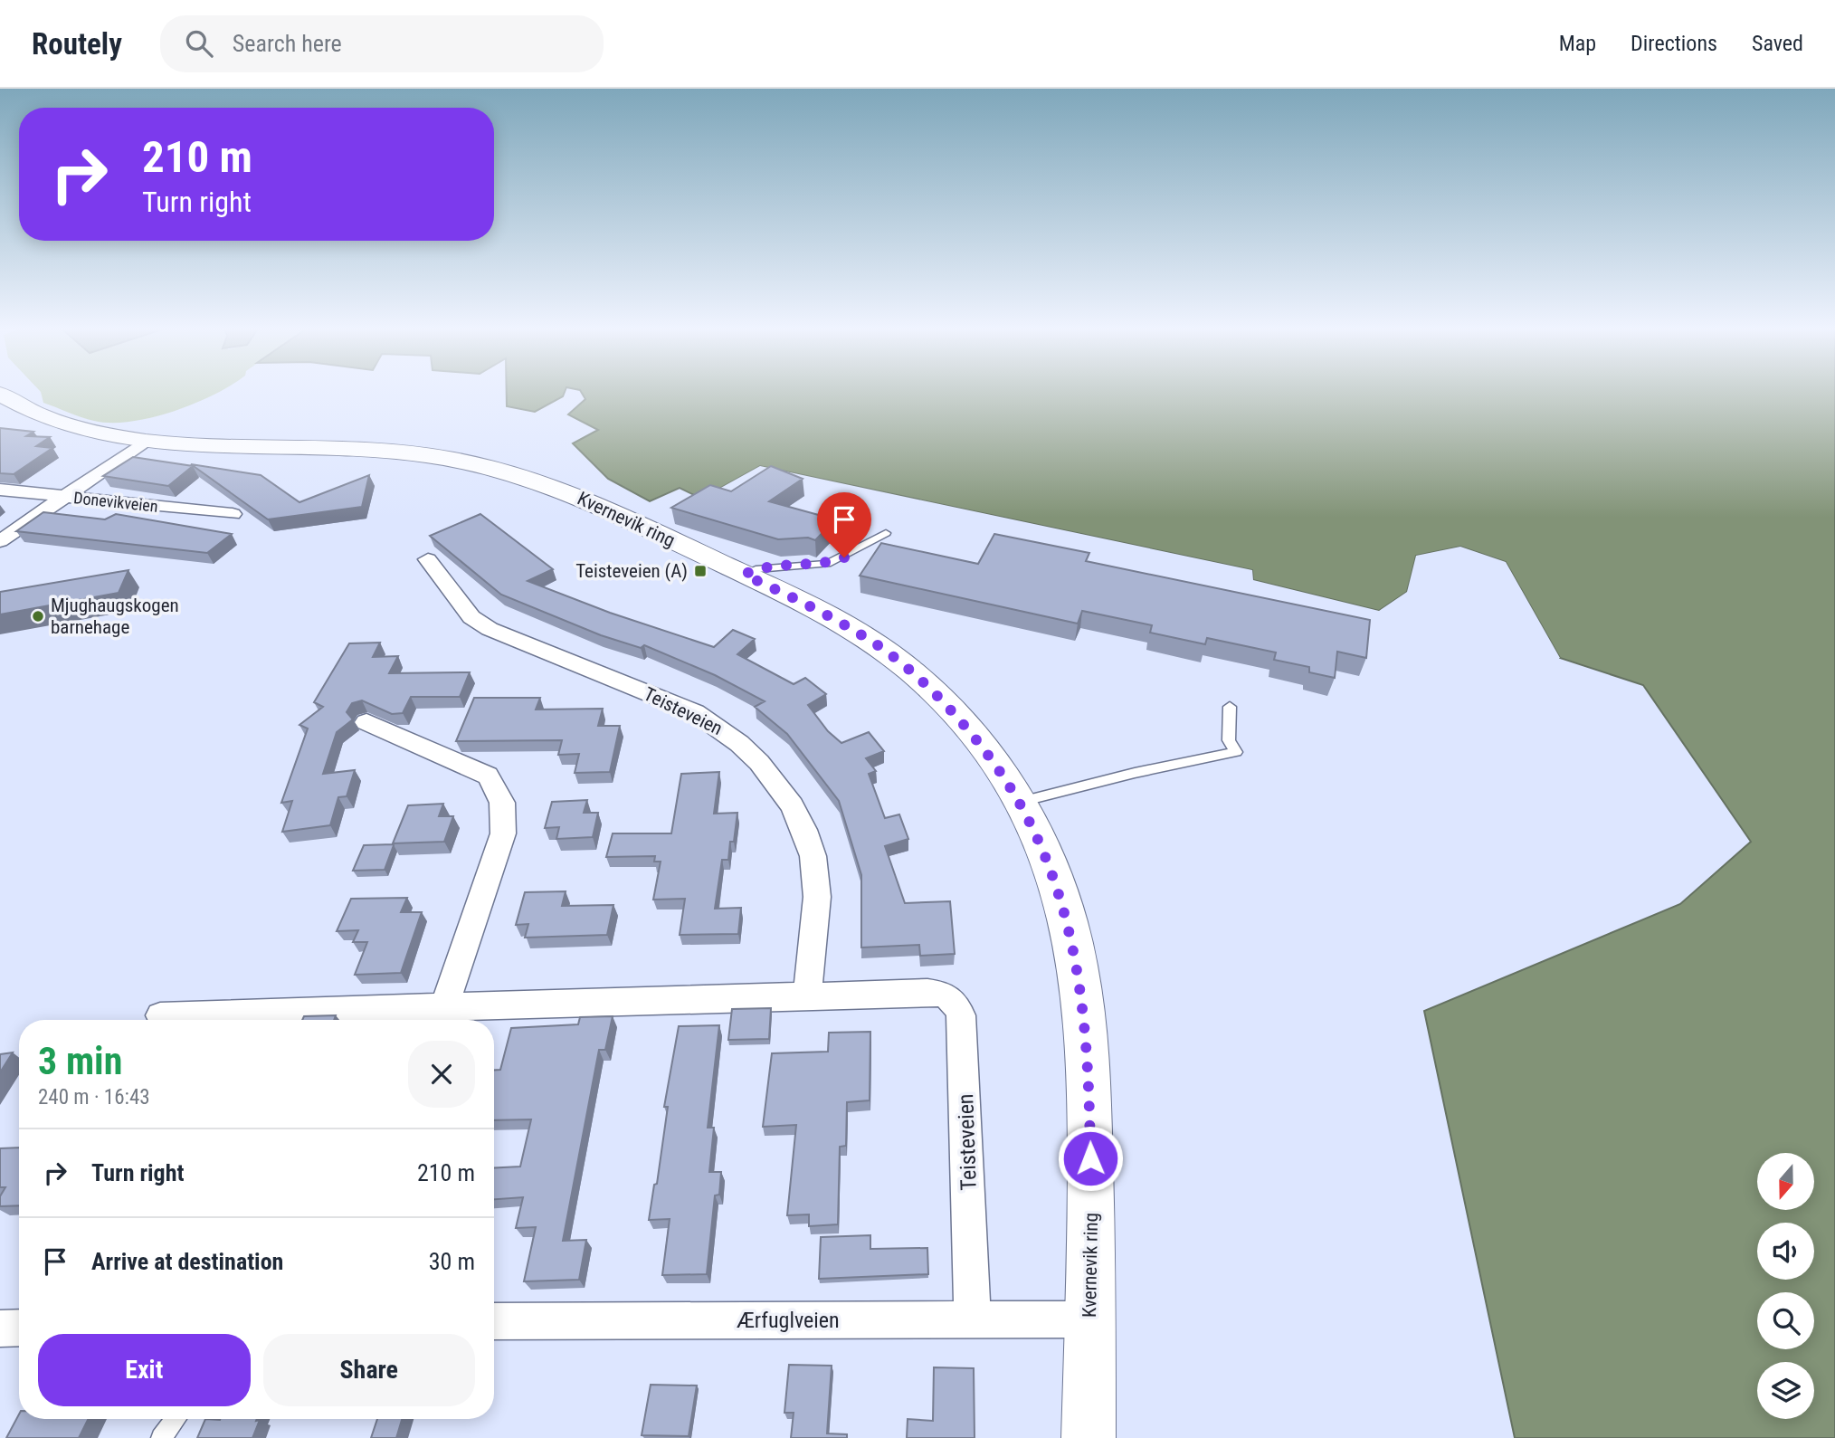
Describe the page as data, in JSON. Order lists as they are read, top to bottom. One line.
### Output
{"streets":{"main road":["Kvernevik ring"],"street":["Donevikveien","Teisteveien","Ærfuglveien"]},"crossings":[["Kvernevik ring","Ærfuglveien"],["Teisteveien","Ærfuglveien"]],"places":{"transit":["Teisteveien (A)"],"other":["Mjughaugskogen barnehage"]},"north":"bottom","page":{"header":"Routely","search":"Search here","nav":["Map","Directions","Saved"],"turn":["210 m","Turn right"],"heading":["3 min","240 m · 16:43"],"list":[{"name":"Turn right","value":"210 m"},{"name":"Arrive at destination","value":"30 m"}],"buttons":["Exit","Share"]}}
